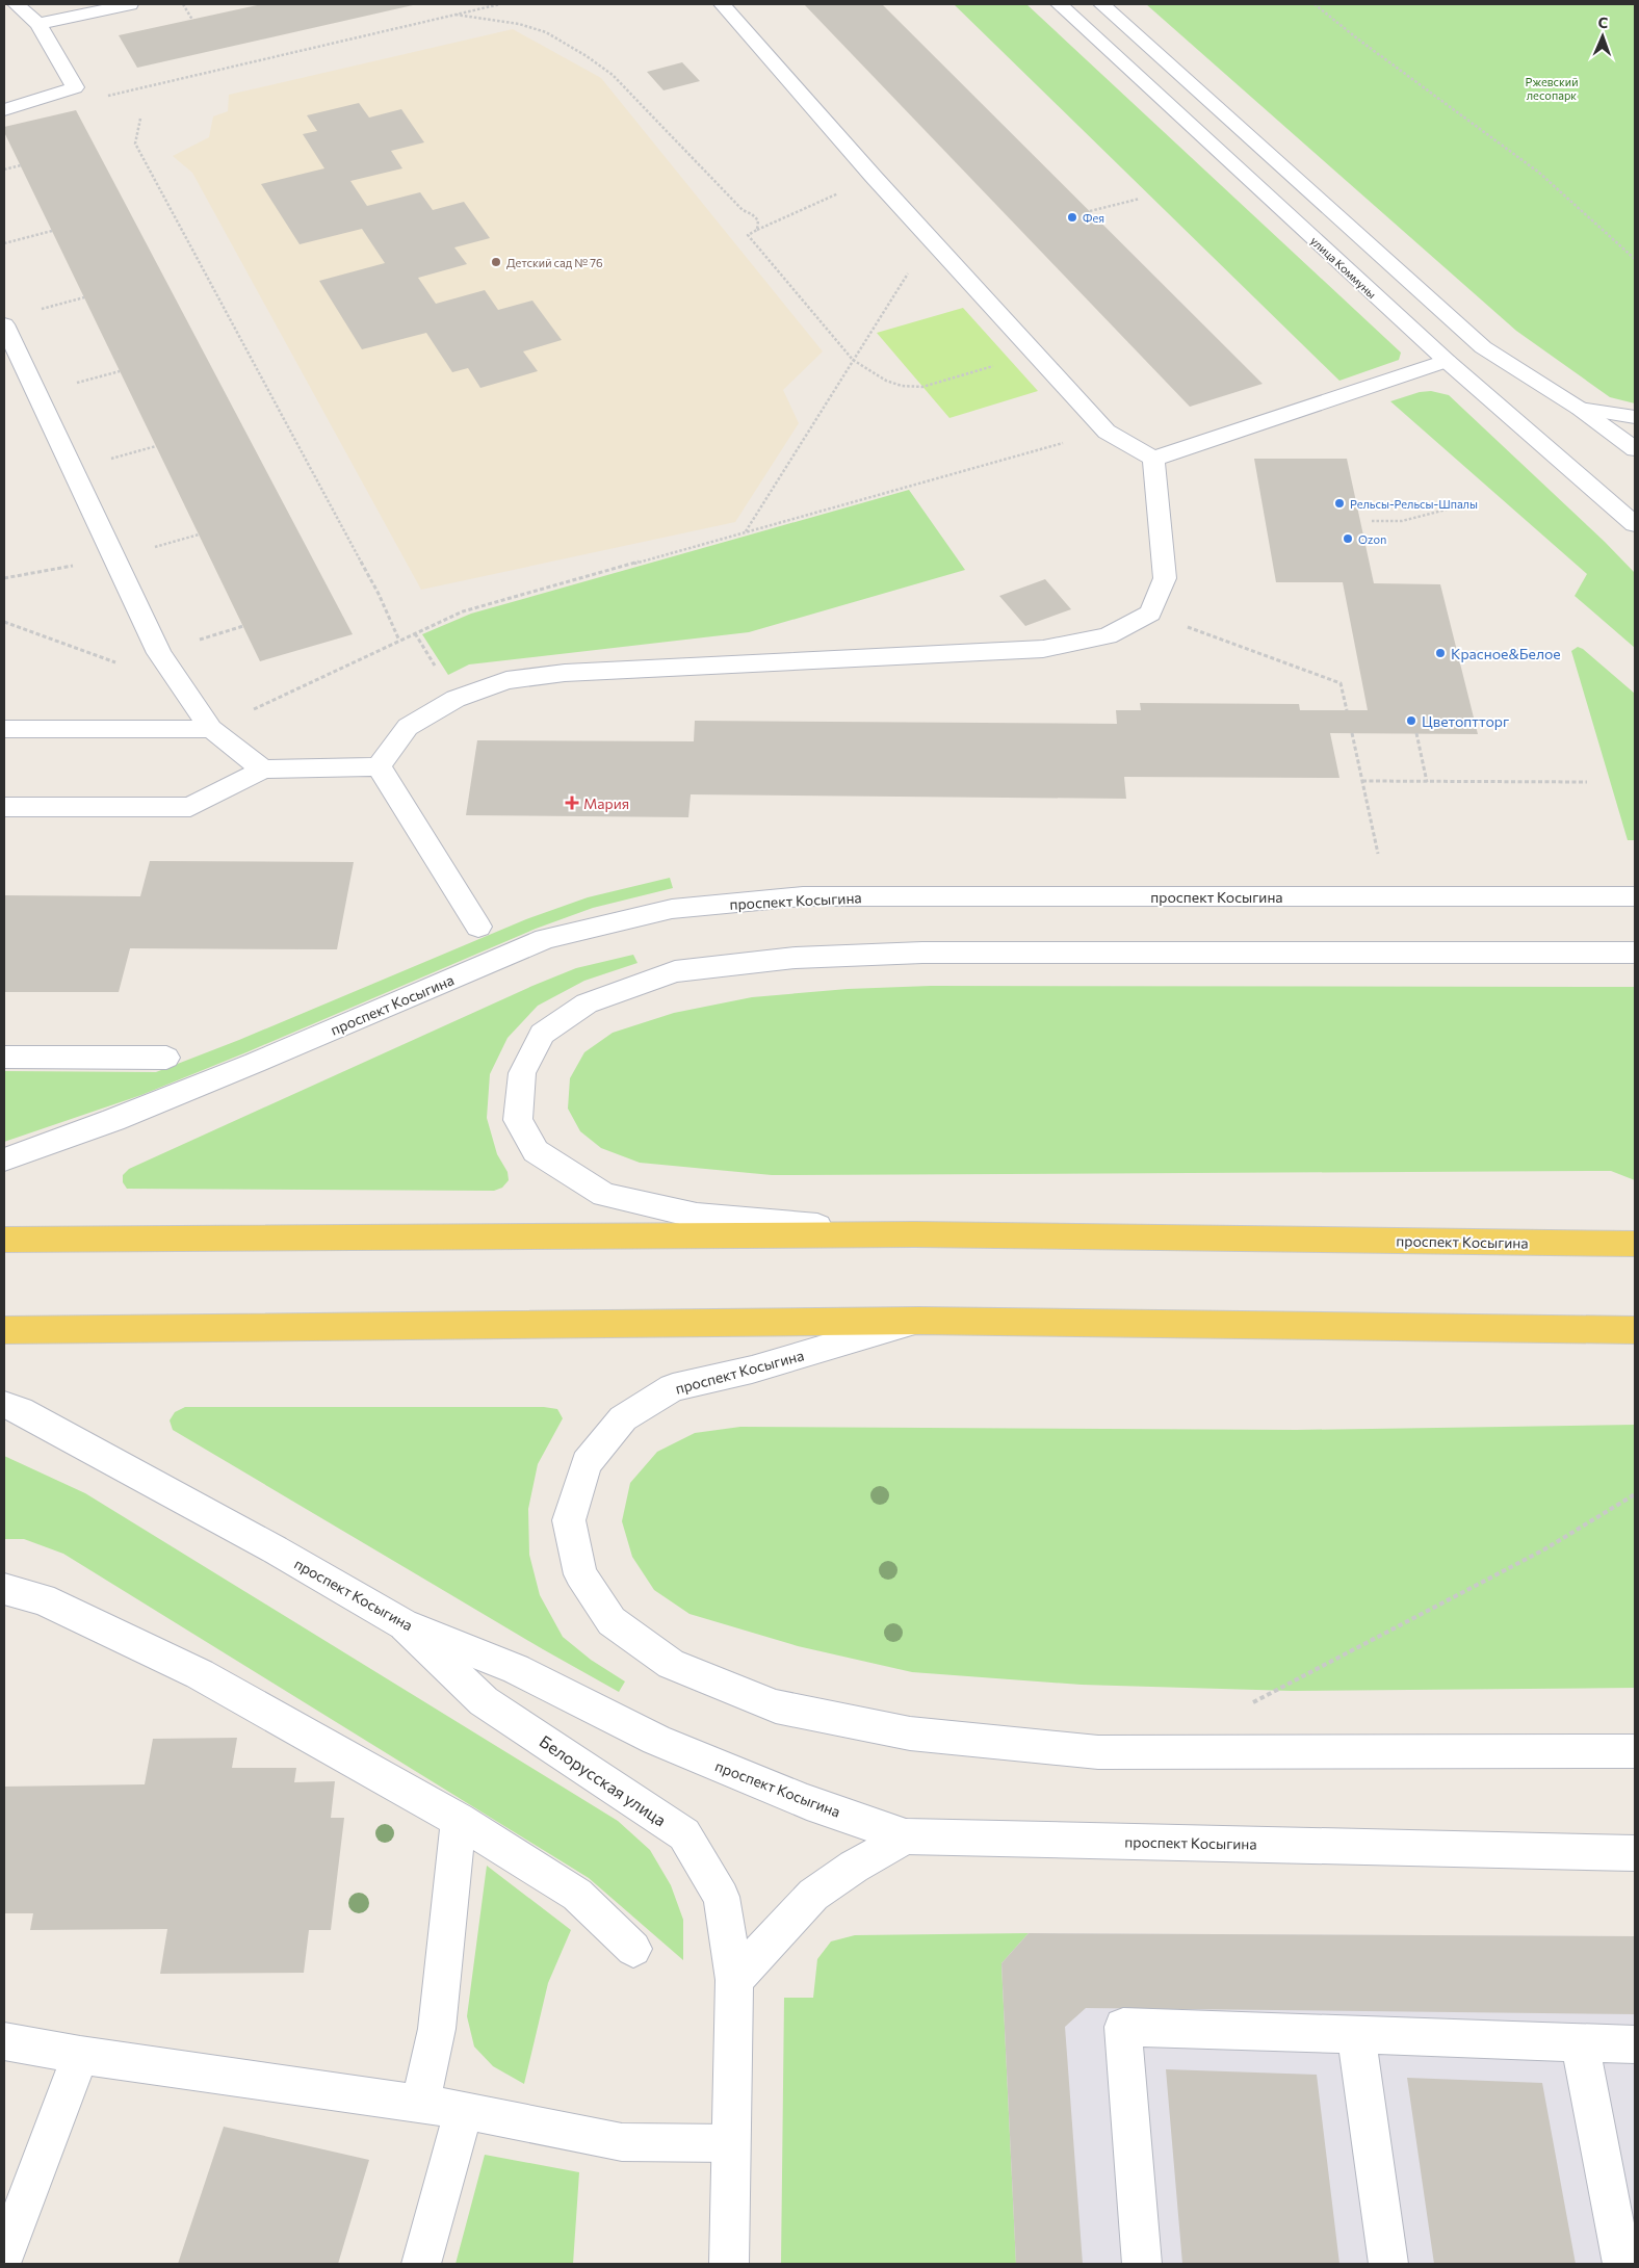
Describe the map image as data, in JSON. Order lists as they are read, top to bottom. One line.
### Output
{"streets":{"main road":["улица Коммуны","проспект Косыгина","Белорусская улица"]},"crossings":[["проспект Косыгина","Белорусская улица"]],"parks":["Ржевский лесопарк"],"places":{"other":["Фея","Детский сад № 76","Рельсы-Рельсы-Шпалы","Ozon","Красное&Белое","Цветоптторг"],"health":["Мария"]},"north":"top"}
